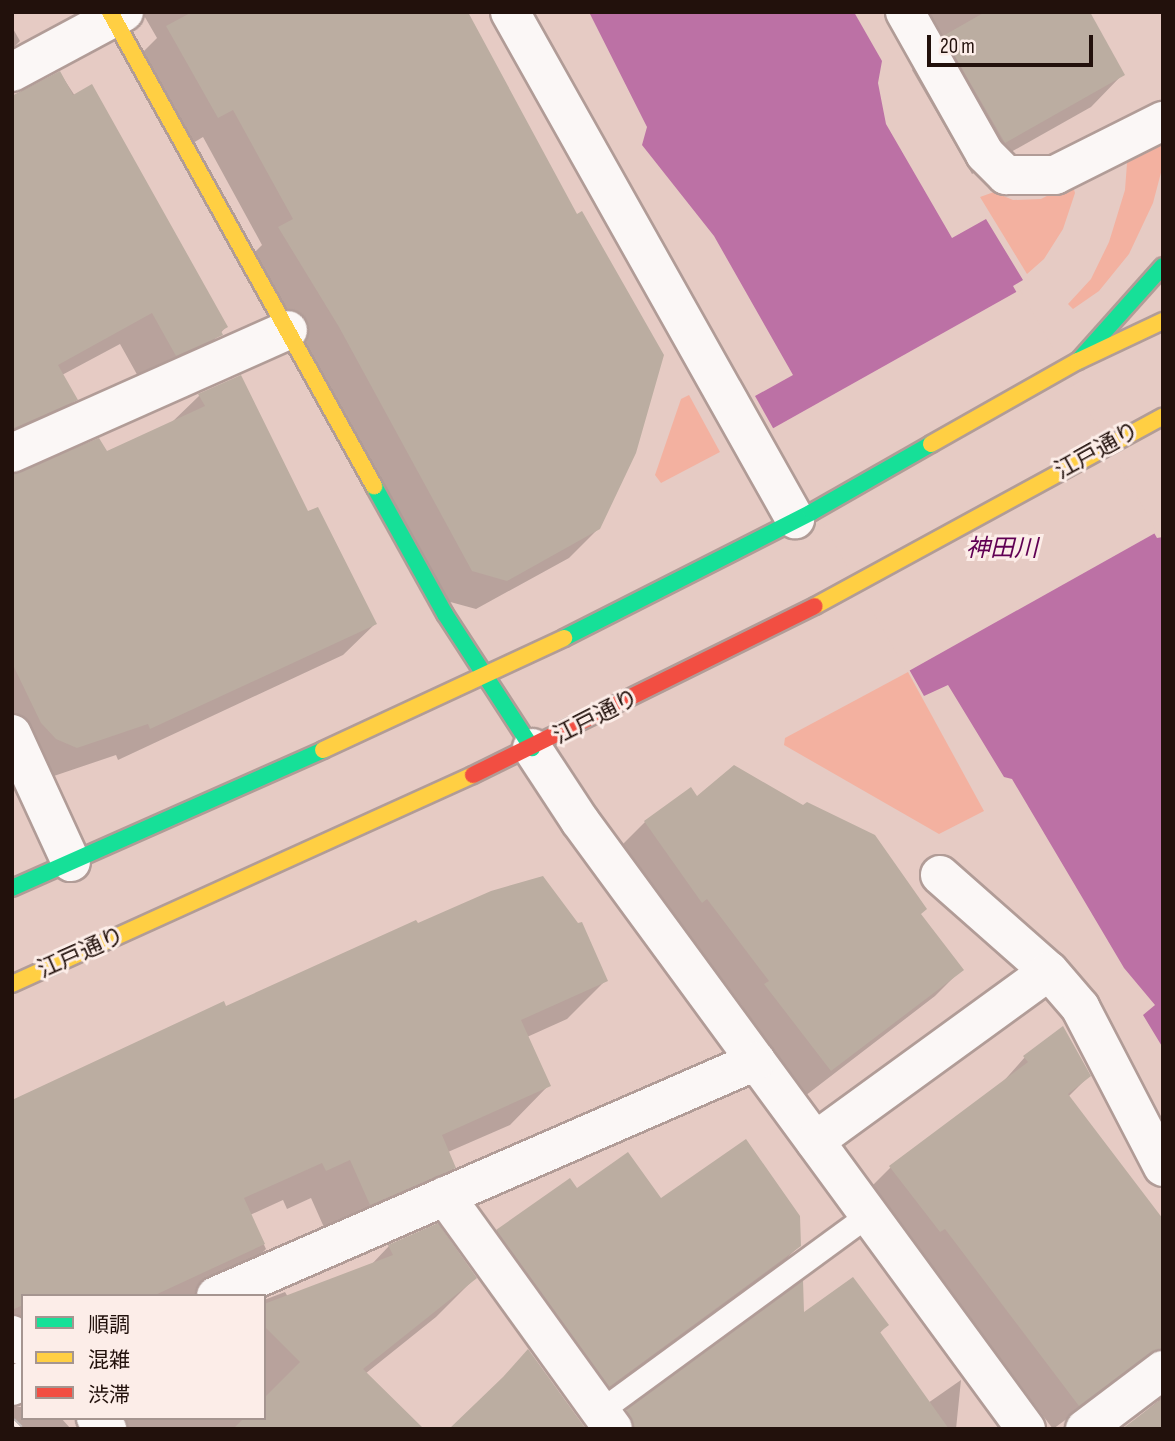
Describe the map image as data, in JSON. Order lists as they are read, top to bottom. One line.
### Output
{"streets":{"main road":["江戸通り"]},"water":["神田川"],"legend":["順調","混雑","渋滞"],"scale_bar":"20 m"}
